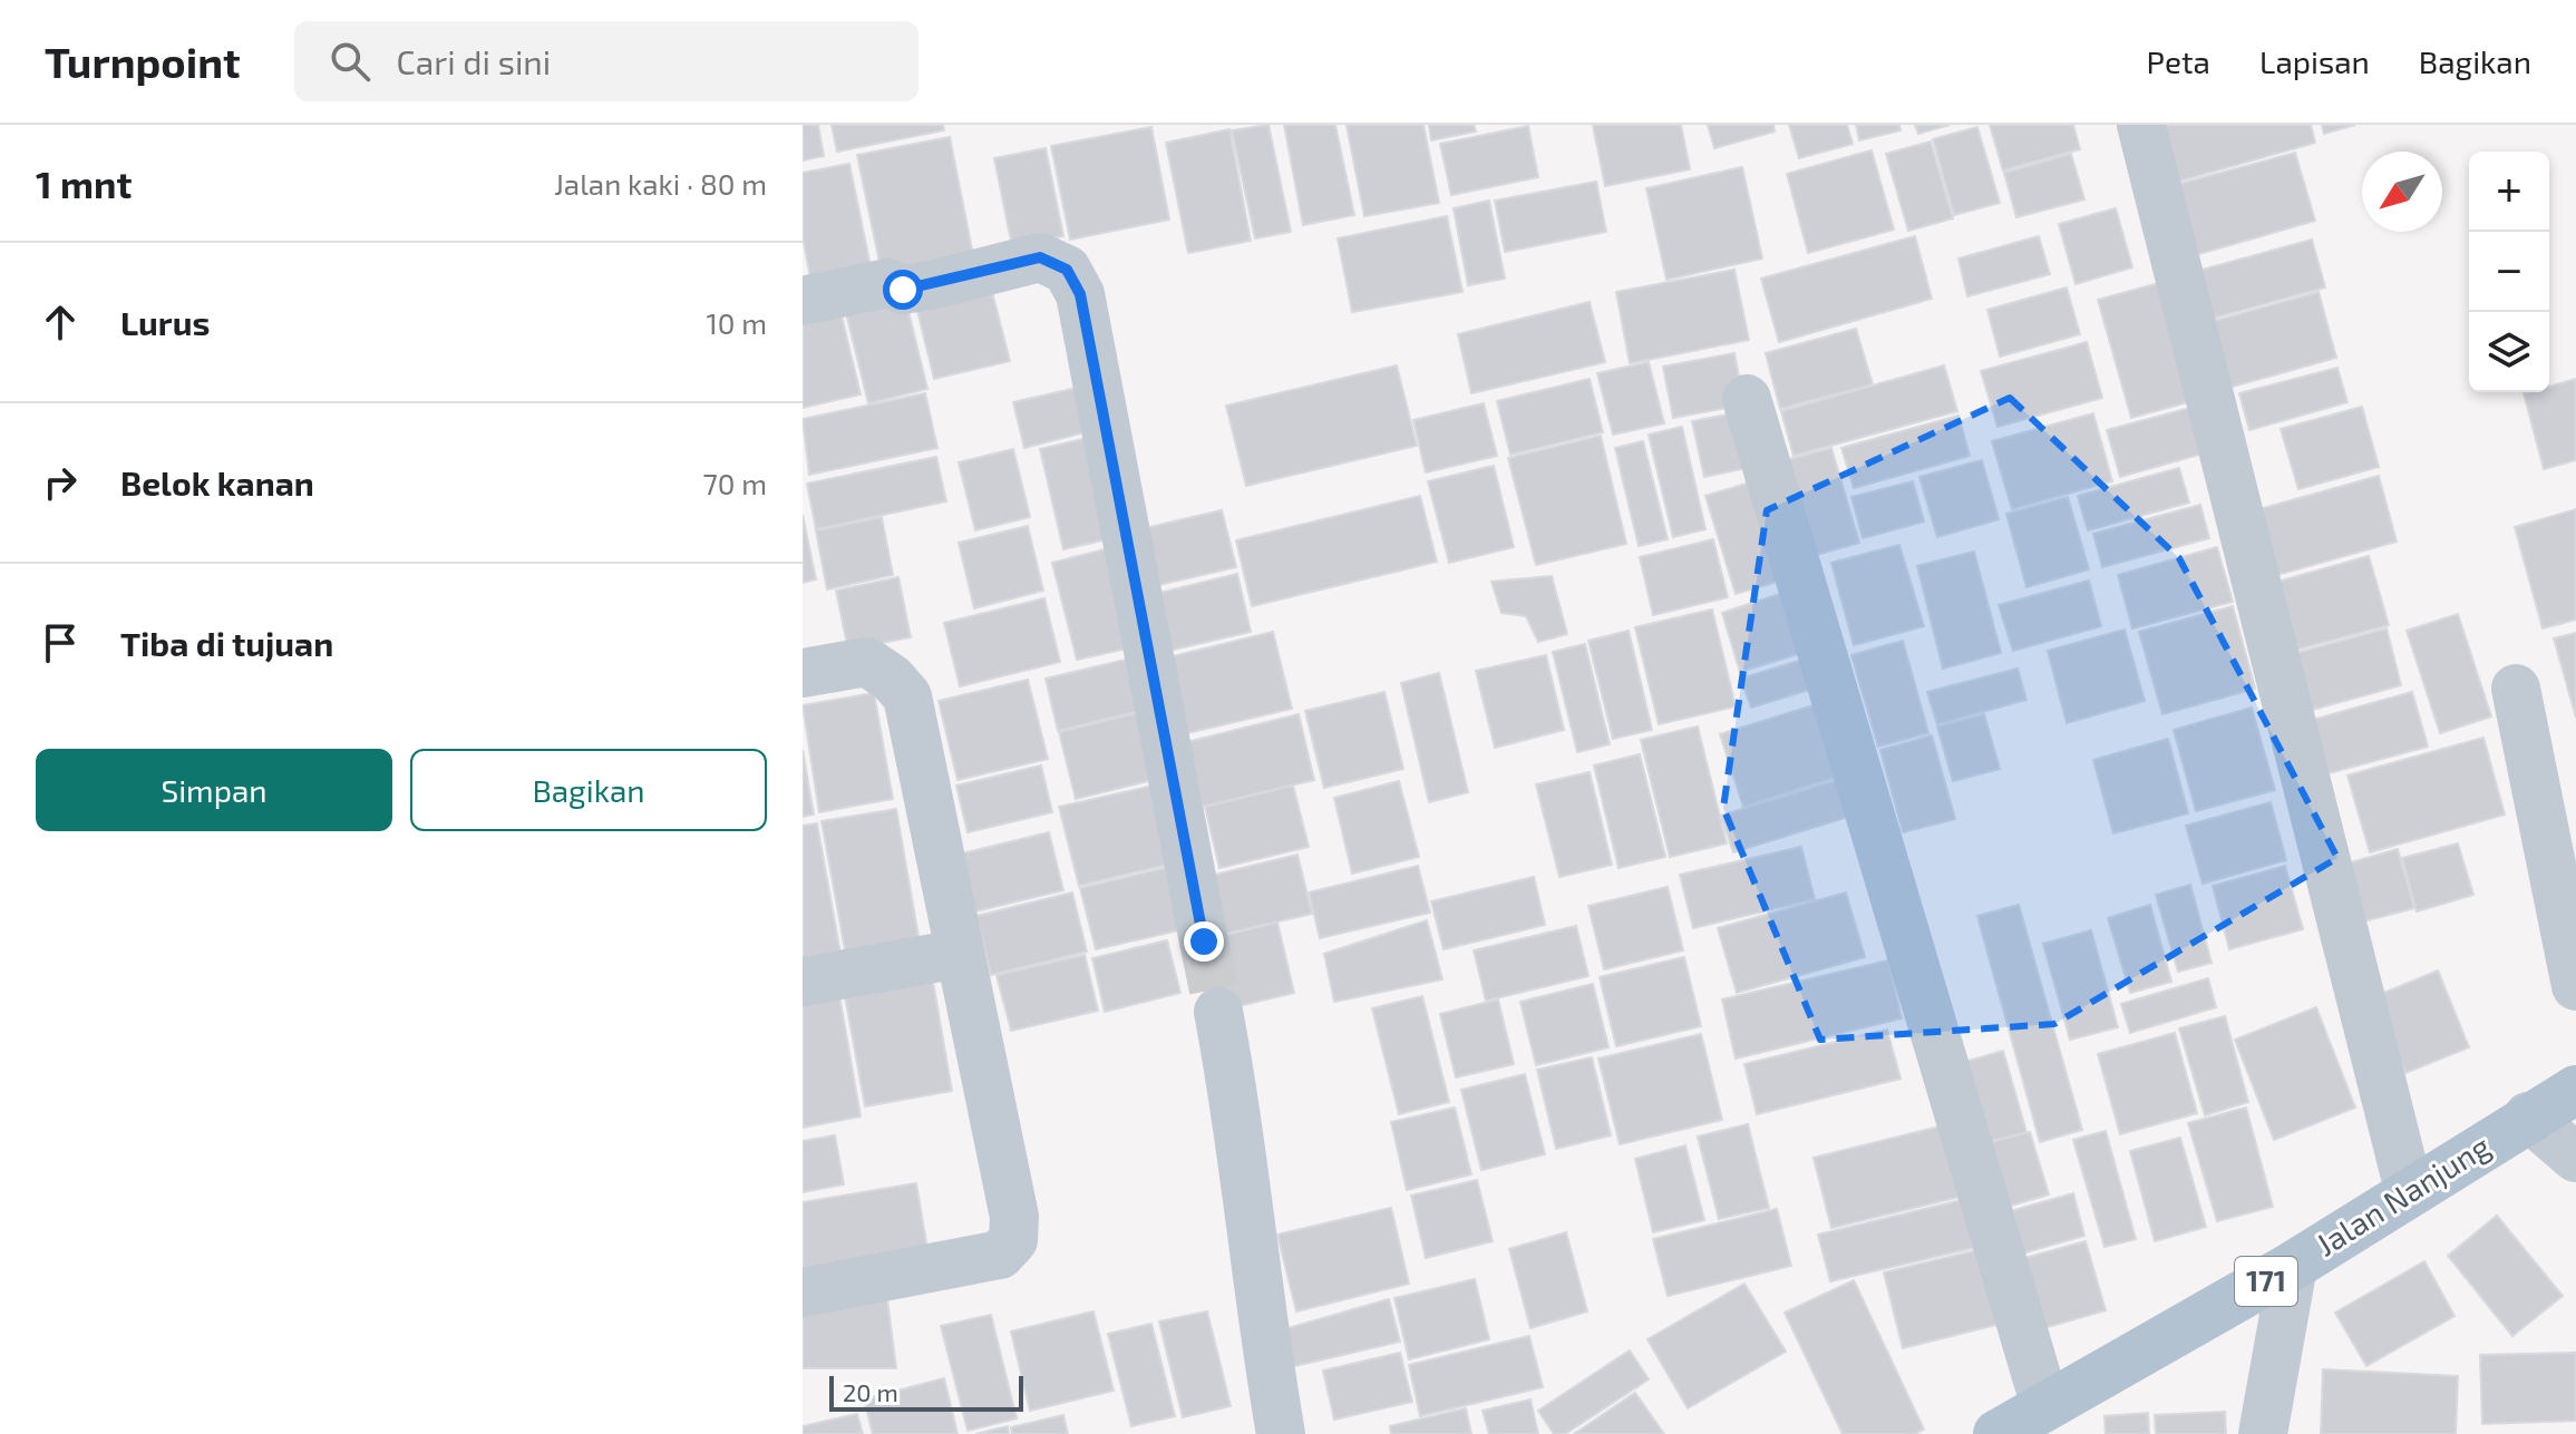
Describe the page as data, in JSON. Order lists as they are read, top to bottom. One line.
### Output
{"streets":{"main road":["Jalan Nanjung","171"]},"scale_bar":"20 m","north":"bottom left","page":{"header":"Turnpoint","search":"Cari di sini","nav":["Peta","Lapisan","Bagikan"],"heading":["1 mnt","Jalan kaki · 80 m"],"map_buttons":["+","−"],"list":[["Lurus","10 m"],["Belok kanan","70 m"],"Tiba di tujuan"],"buttons":["Simpan","Bagikan"],"scale":"20 m"}}
